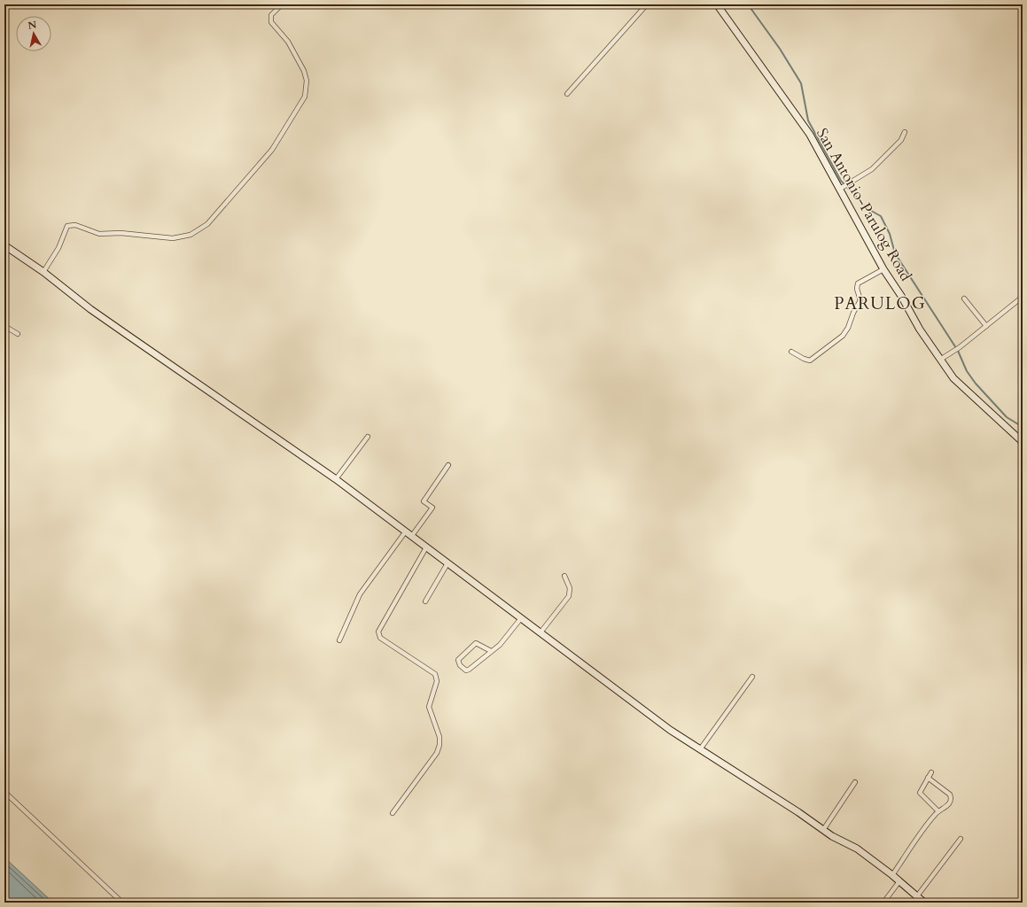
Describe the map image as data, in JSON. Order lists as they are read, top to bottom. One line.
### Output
{"streets":{"street":["San Antonio-Parulog Road"]},"districts":["PARULOG"],"north":"top"}
